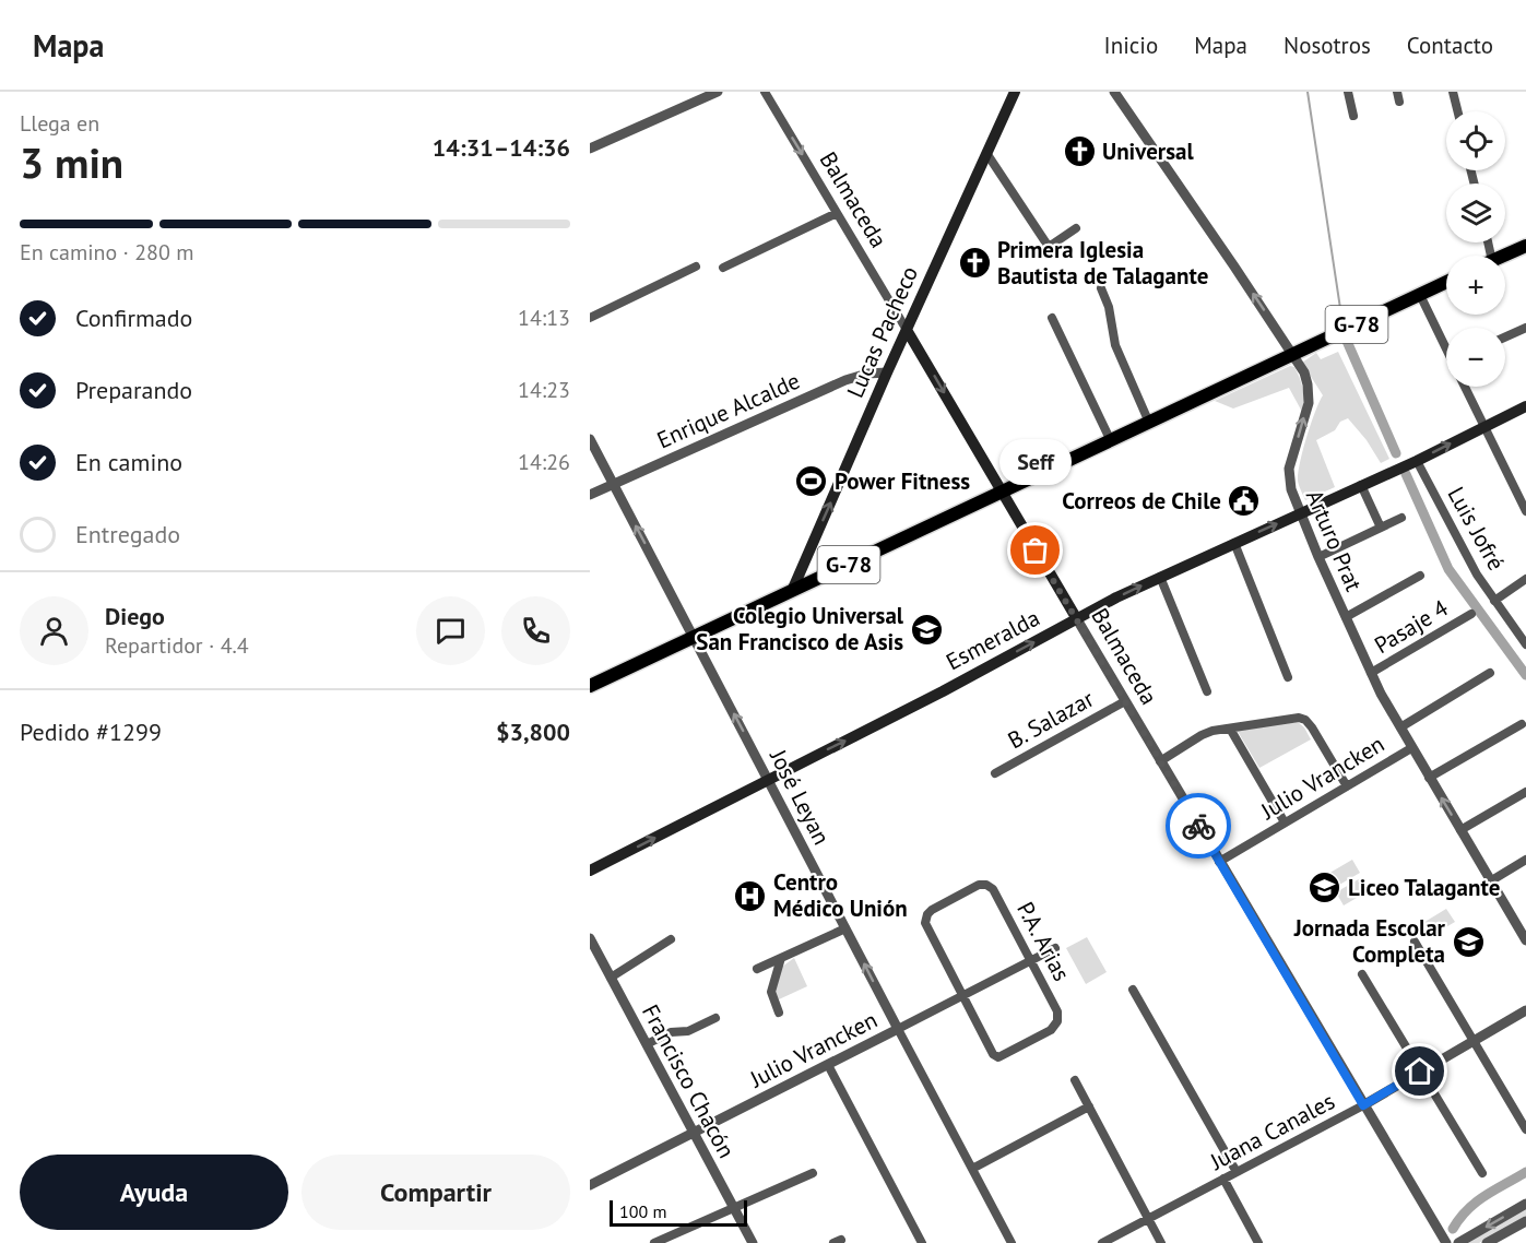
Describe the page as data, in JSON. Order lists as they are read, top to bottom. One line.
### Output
{"streets":{"main road":["Balmaceda","G-78","Lucas Pacheco","Esmeralda"],"street":["Enrique Alcalde","Luis Jofré","Arturo Prat","Pasaje 4","B. Salazar","Julio Vrancken","José Leyan","P.A. Arias","Francisco Chacón","Juana Canales"]},"crossings":[["Balmaceda","G-78"],["Balmaceda","Lucas Pacheco"],["Balmaceda","Esmeralda"],["Balmaceda","B. Salazar"],["Balmaceda","Julio Vrancken"],["Balmaceda","Juana Canales"],["G-78","Lucas Pacheco"],["G-78","Arturo Prat"],["G-78","José Leyan"],["Lucas Pacheco","Enrique Alcalde"],["Enrique Alcalde","José Leyan"],["Luis Jofré","Esmeralda"],["Arturo Prat","Pasaje 4"],["Arturo Prat","Esmeralda"],["Arturo Prat","Julio Vrancken"],["Esmeralda","José Leyan"],["Julio Vrancken","José Leyan"],["Julio Vrancken","P.A. Arias"],["Julio Vrancken","Francisco Chacón"]],"one_way":["Lucas Pacheco","Arturo Prat","Esmeralda","José Leyan"],"places":{"church":["Universal","Primera Iglesia Bautista de Talagante"],"sports":["Power Fitness"],"public building":["Correos de Chile"],"other":["Seff"],"school or university":["Colegio Universal San Francisco de Asis","Liceo Talagante","Jornada Escolar Completa"],"hospital":["Centro Médico Unión"]},"scale_bar":"100 m","page":{"header":"Mapa","nav":["Inicio","Mapa","Nosotros","Contacto"],"heading":["3 min","Llega en","14:31–14:36"],"panel":["Diego","Repartidor · 4.4","Pedido #1299","$3,800"],"map_buttons":["+","−"],"bar":"En camino · 280 m","list":[["Confirmado","14:13"],["Preparando","14:23"],["En camino","14:26"],"Entregado"],"bubble":"Seff","buttons":["Ayuda","Compartir"],"scale":"100 m"}}
